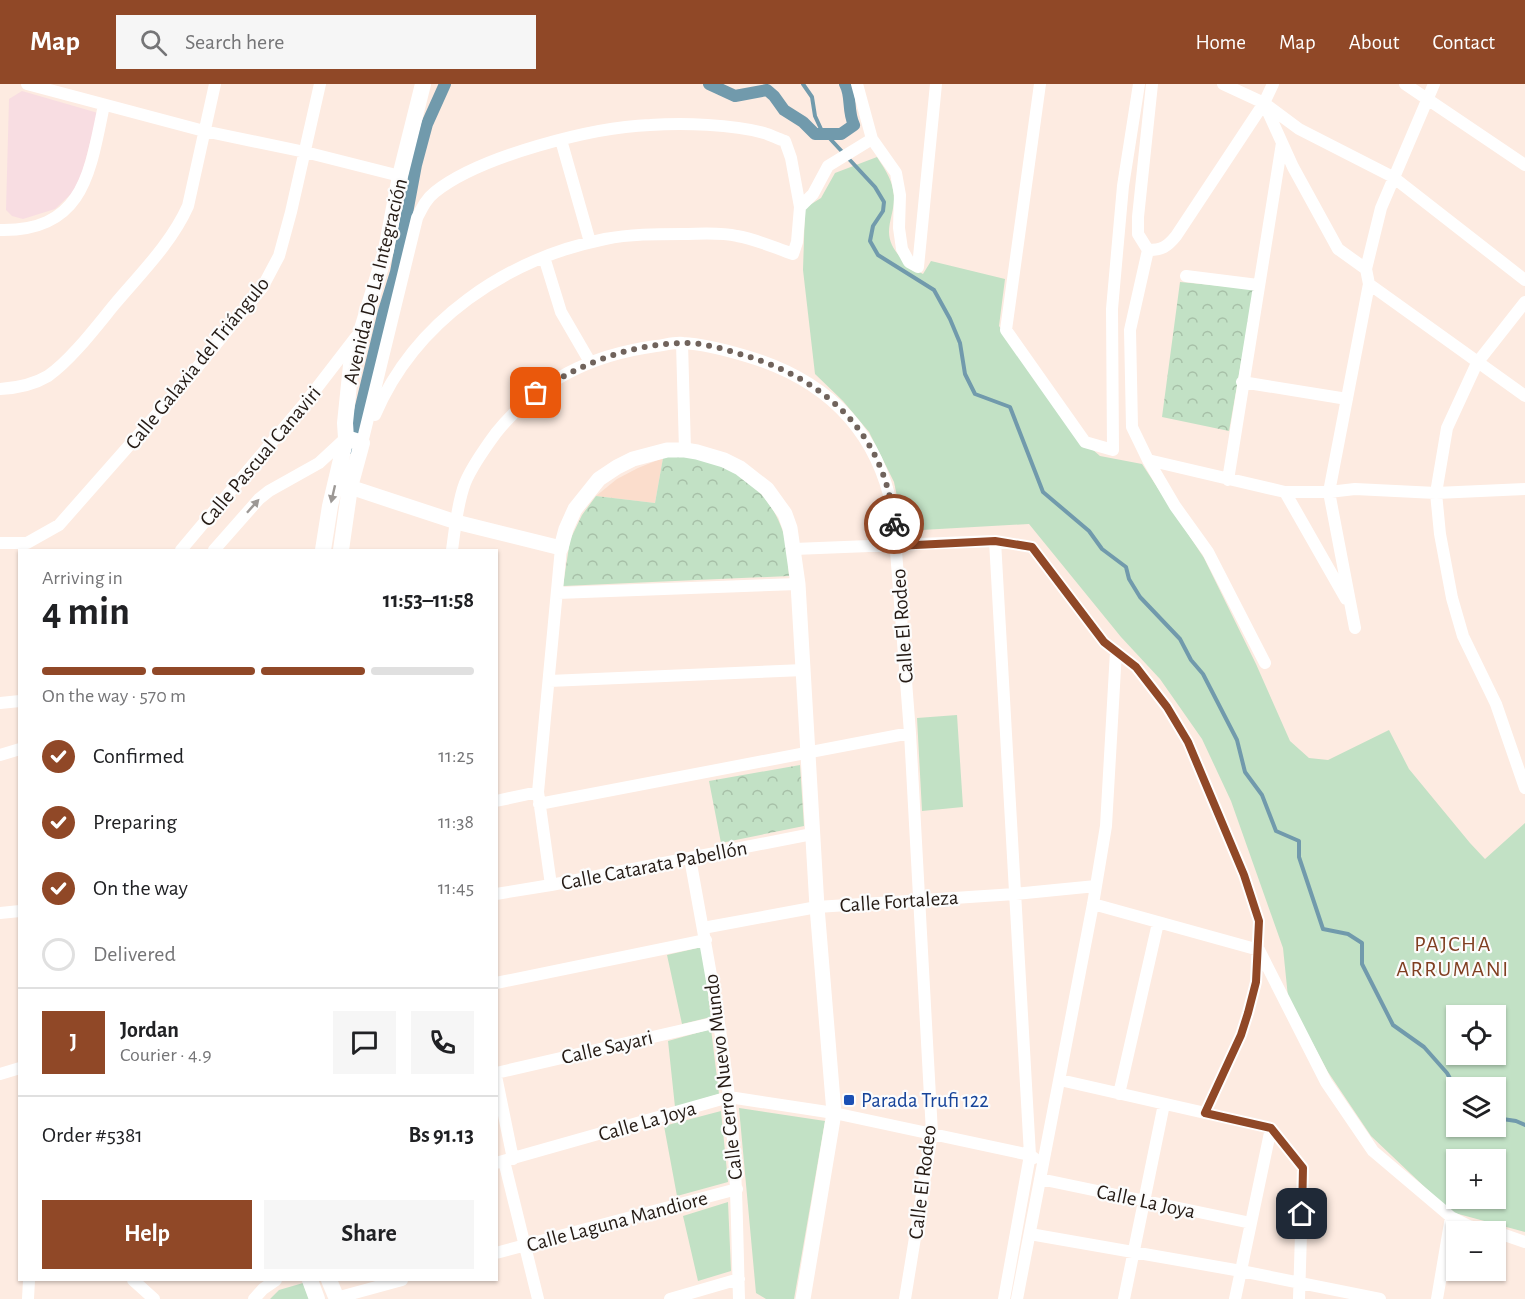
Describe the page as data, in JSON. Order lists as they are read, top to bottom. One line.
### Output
{"streets":{"main road":["Avenida De La Integración"],"street":["Calle Galaxia del Triángulo","Calle Pascual Canaviri","Calle El Rodeo","Calle Catarata Pabellón","Calle Fortaleza","Calle Sayari","Calle Cerro Nuevo Mundo","Calle La Joya","Calle Laguna Mandiore"]},"crossings":[["Avenida De La Integración","Calle Pascual Canaviri"],["Calle El Rodeo","Calle Fortaleza"],["Calle El Rodeo","Calle La Joya"],["Calle Catarata Pabellón","Calle Cerro Nuevo Mundo"],["Calle Fortaleza","Calle Cerro Nuevo Mundo"],["Calle Sayari","Calle Cerro Nuevo Mundo"],["Calle Cerro Nuevo Mundo","Calle La Joya"],["Calle Cerro Nuevo Mundo","Calle Laguna Mandiore"]],"districts":["PAJCHA ARRUMANI"],"places":{"transit":["Parada Trufi 122"]},"page":{"header":"Map","search":"Search here","nav":["Home","Map","About","Contact"],"heading":["4 min","Arriving in","11:53–11:58"],"panel":["Jordan","Courier · 4.9","Order #5381","Bs 91.13"],"bar":"On the way · 570 m","list":[["Confirmed","11:25"],["Preparing","11:38"],["On the way","11:45"],"Delivered"],"map_buttons":["+","−"],"round":"J","buttons":["Help","Share"]}}
